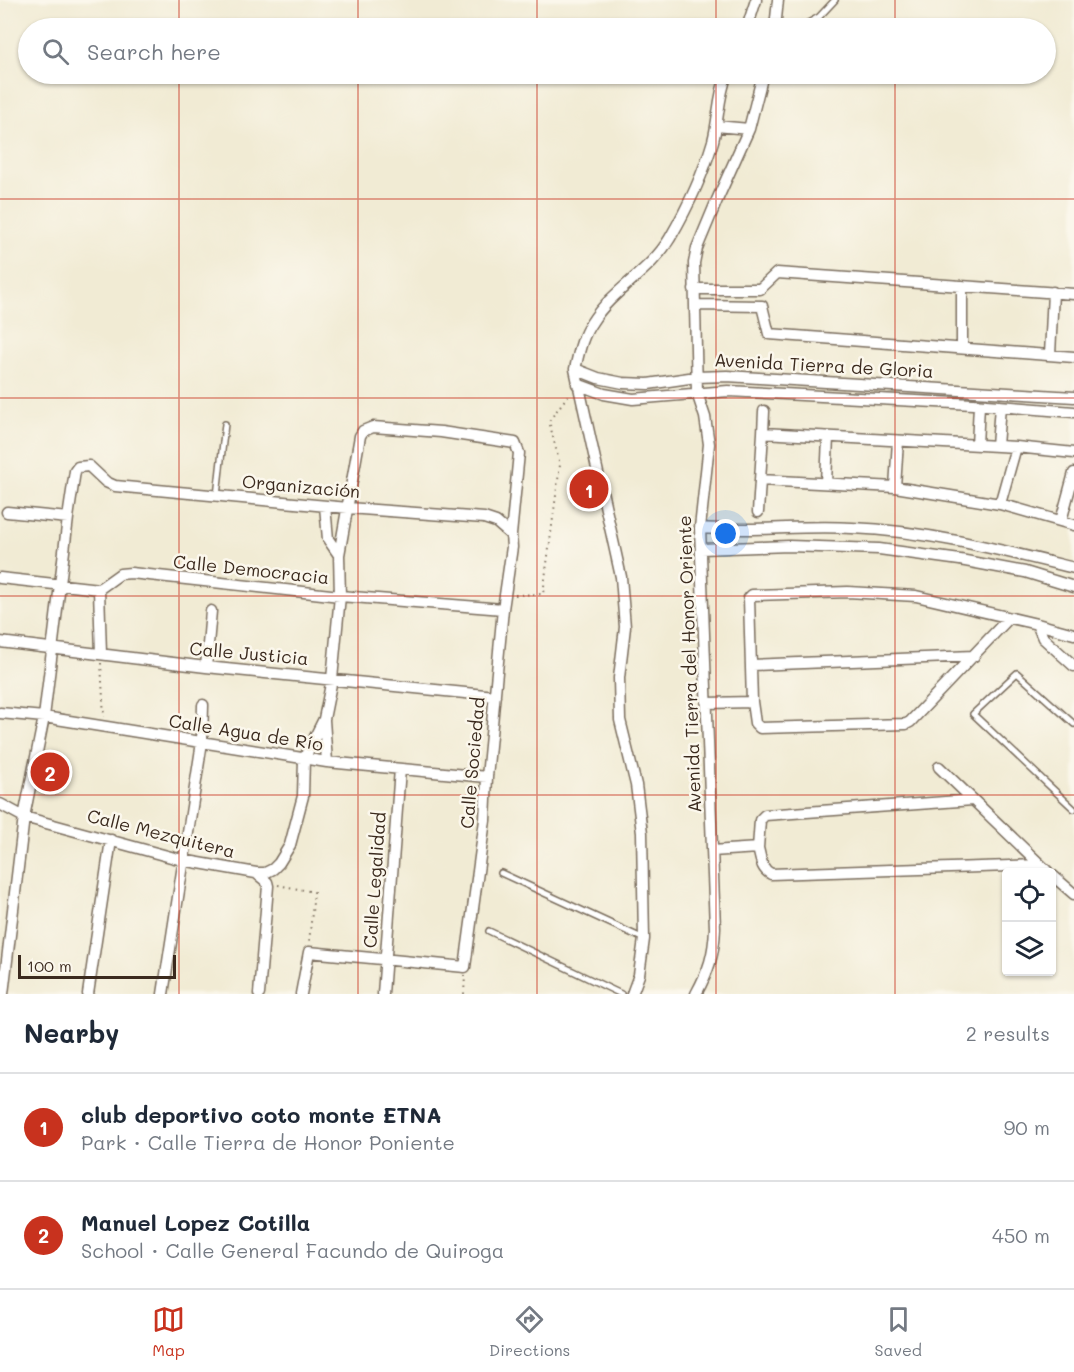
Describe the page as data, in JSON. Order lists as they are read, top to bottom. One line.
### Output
{"streets":{"street":["Avenida Tierra de Gloria","Organización","Calle Democracia","Calle Justicia","Avenida Tierra del Honor Oriente","Calle Agua de Río","Calle Sociedad","Calle Mezquitera","Calle Legalidad"]},"crossings":[["Avenida Tierra de Gloria","Avenida Tierra del Honor Oriente"],["Organización","Calle Sociedad"],["Calle Democracia","Calle Sociedad"],["Calle Justicia","Calle Sociedad"],["Calle Agua de Río","Calle Sociedad"],["Calle Agua de Río","Calle Legalidad"]],"scale_bar":"100 m","page":{"search":"Search here","pins":["1","2"],"scale":"100 m","heading":["Nearby","2 results"],"list":[{"mark":"1","name":"club deportivo coto monte ETNA","note":"Park · Calle Tierra de Honor Poniente","value":"90 m"},{"mark":"2","name":"Manuel Lopez Cotilla","note":"School · Calle General Facundo de Quiroga","value":"450 m"}],"nav":["Map","Directions","Saved"]}}
